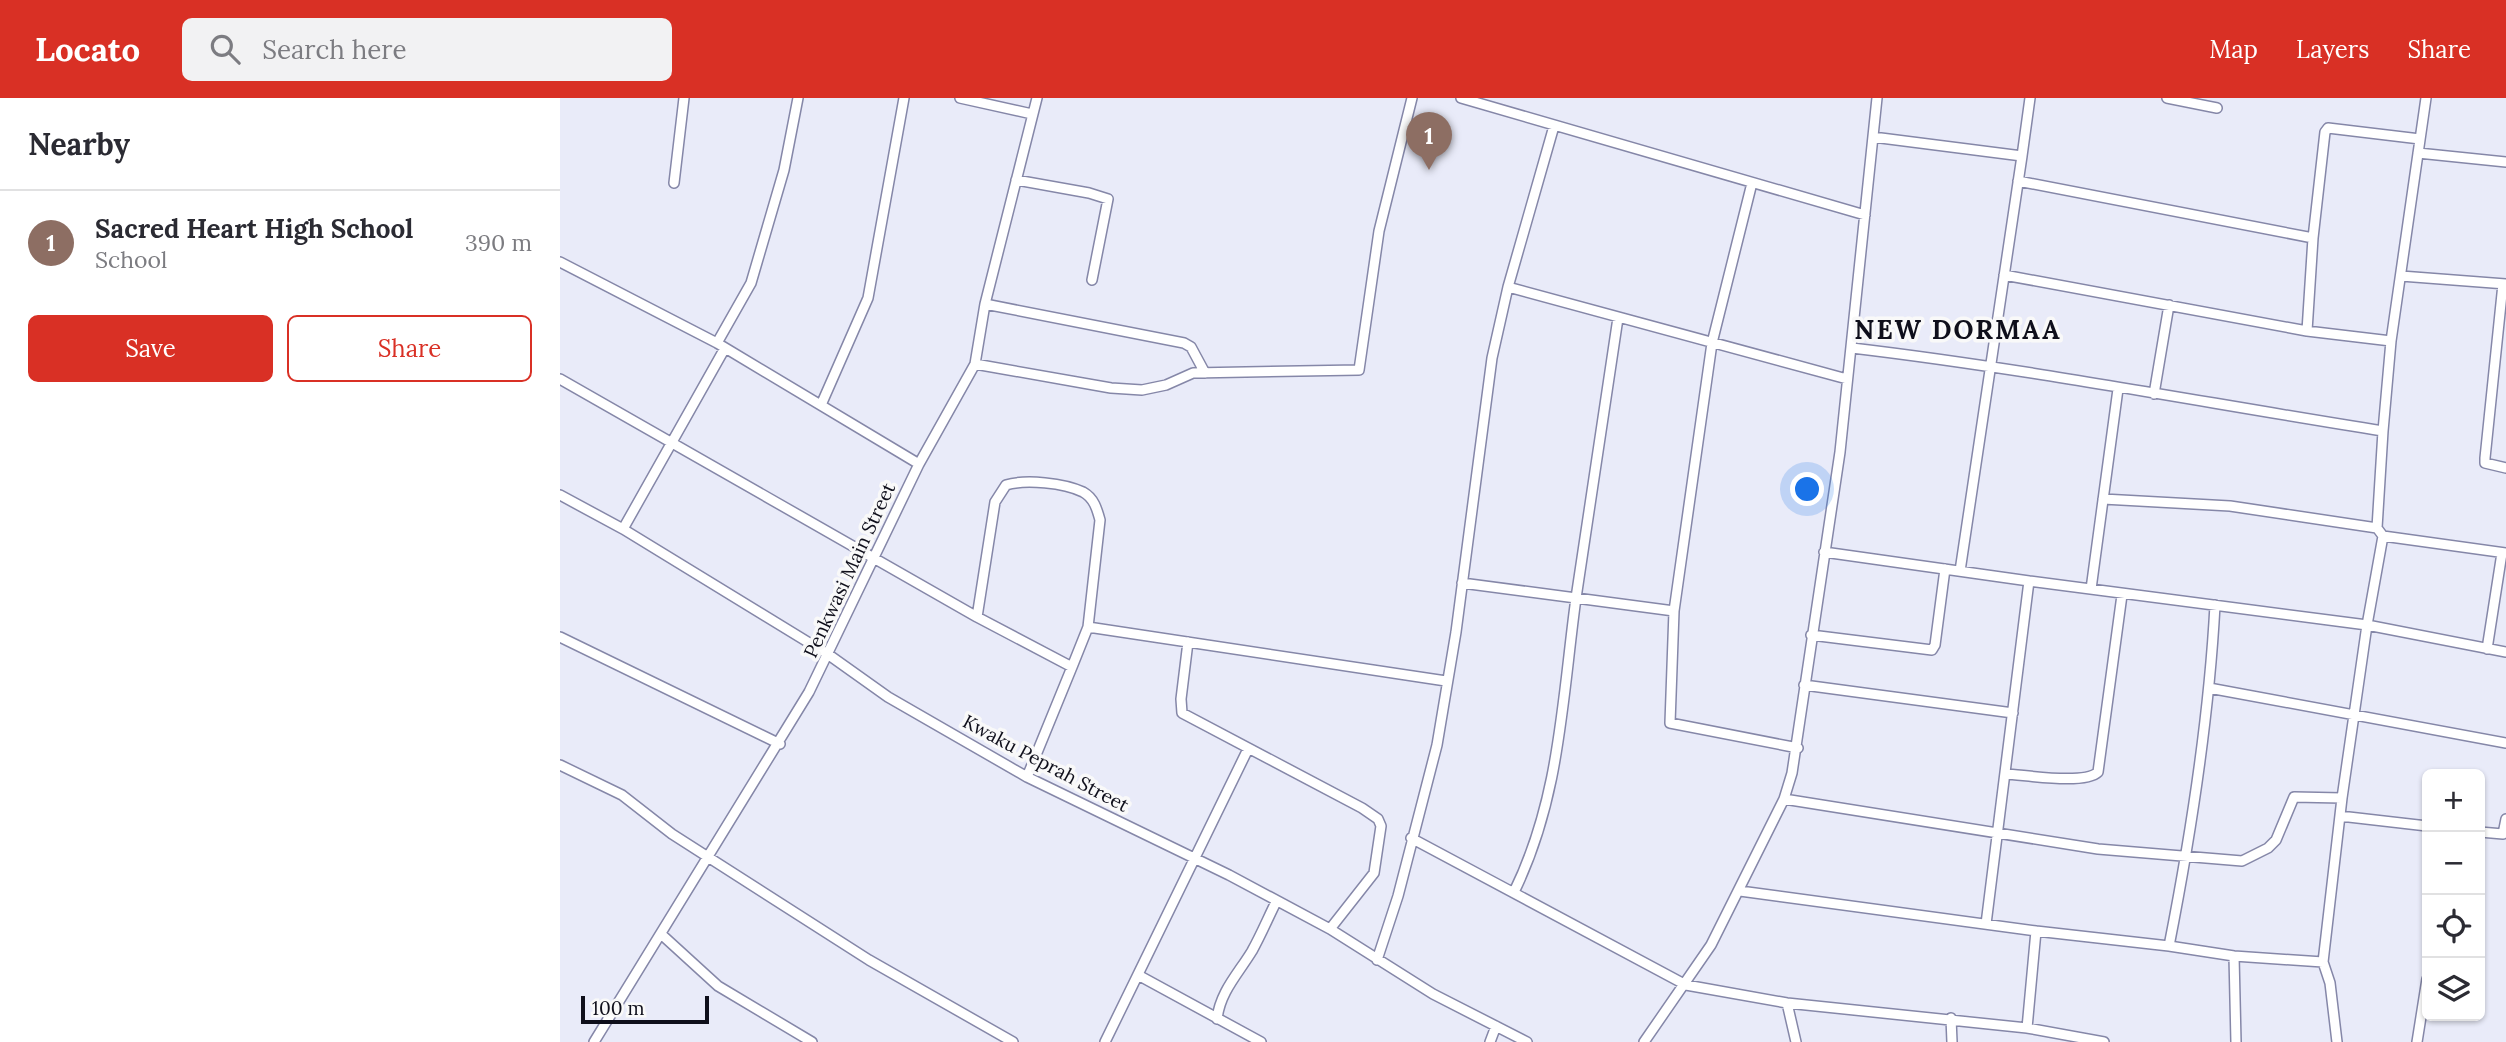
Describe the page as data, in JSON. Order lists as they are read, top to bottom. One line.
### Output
{"streets":{"street":["Penkwasi Main Street","Kwaku Peprah Street"]},"crossings":[["Penkwasi Main Street","Kwaku Peprah Street"]],"districts":["NEW DORMAA"],"scale_bar":"100 m","page":{"header":"Locato","search":"Search here","nav":["Map","Layers","Share"],"heading":"Nearby","pins":"1","list":[{"mark":"1","name":"Sacred Heart High School","note":"School","value":"390 m"}],"buttons":["Save","Share"],"map_buttons":["+","−"],"scale":"100 m"}}
